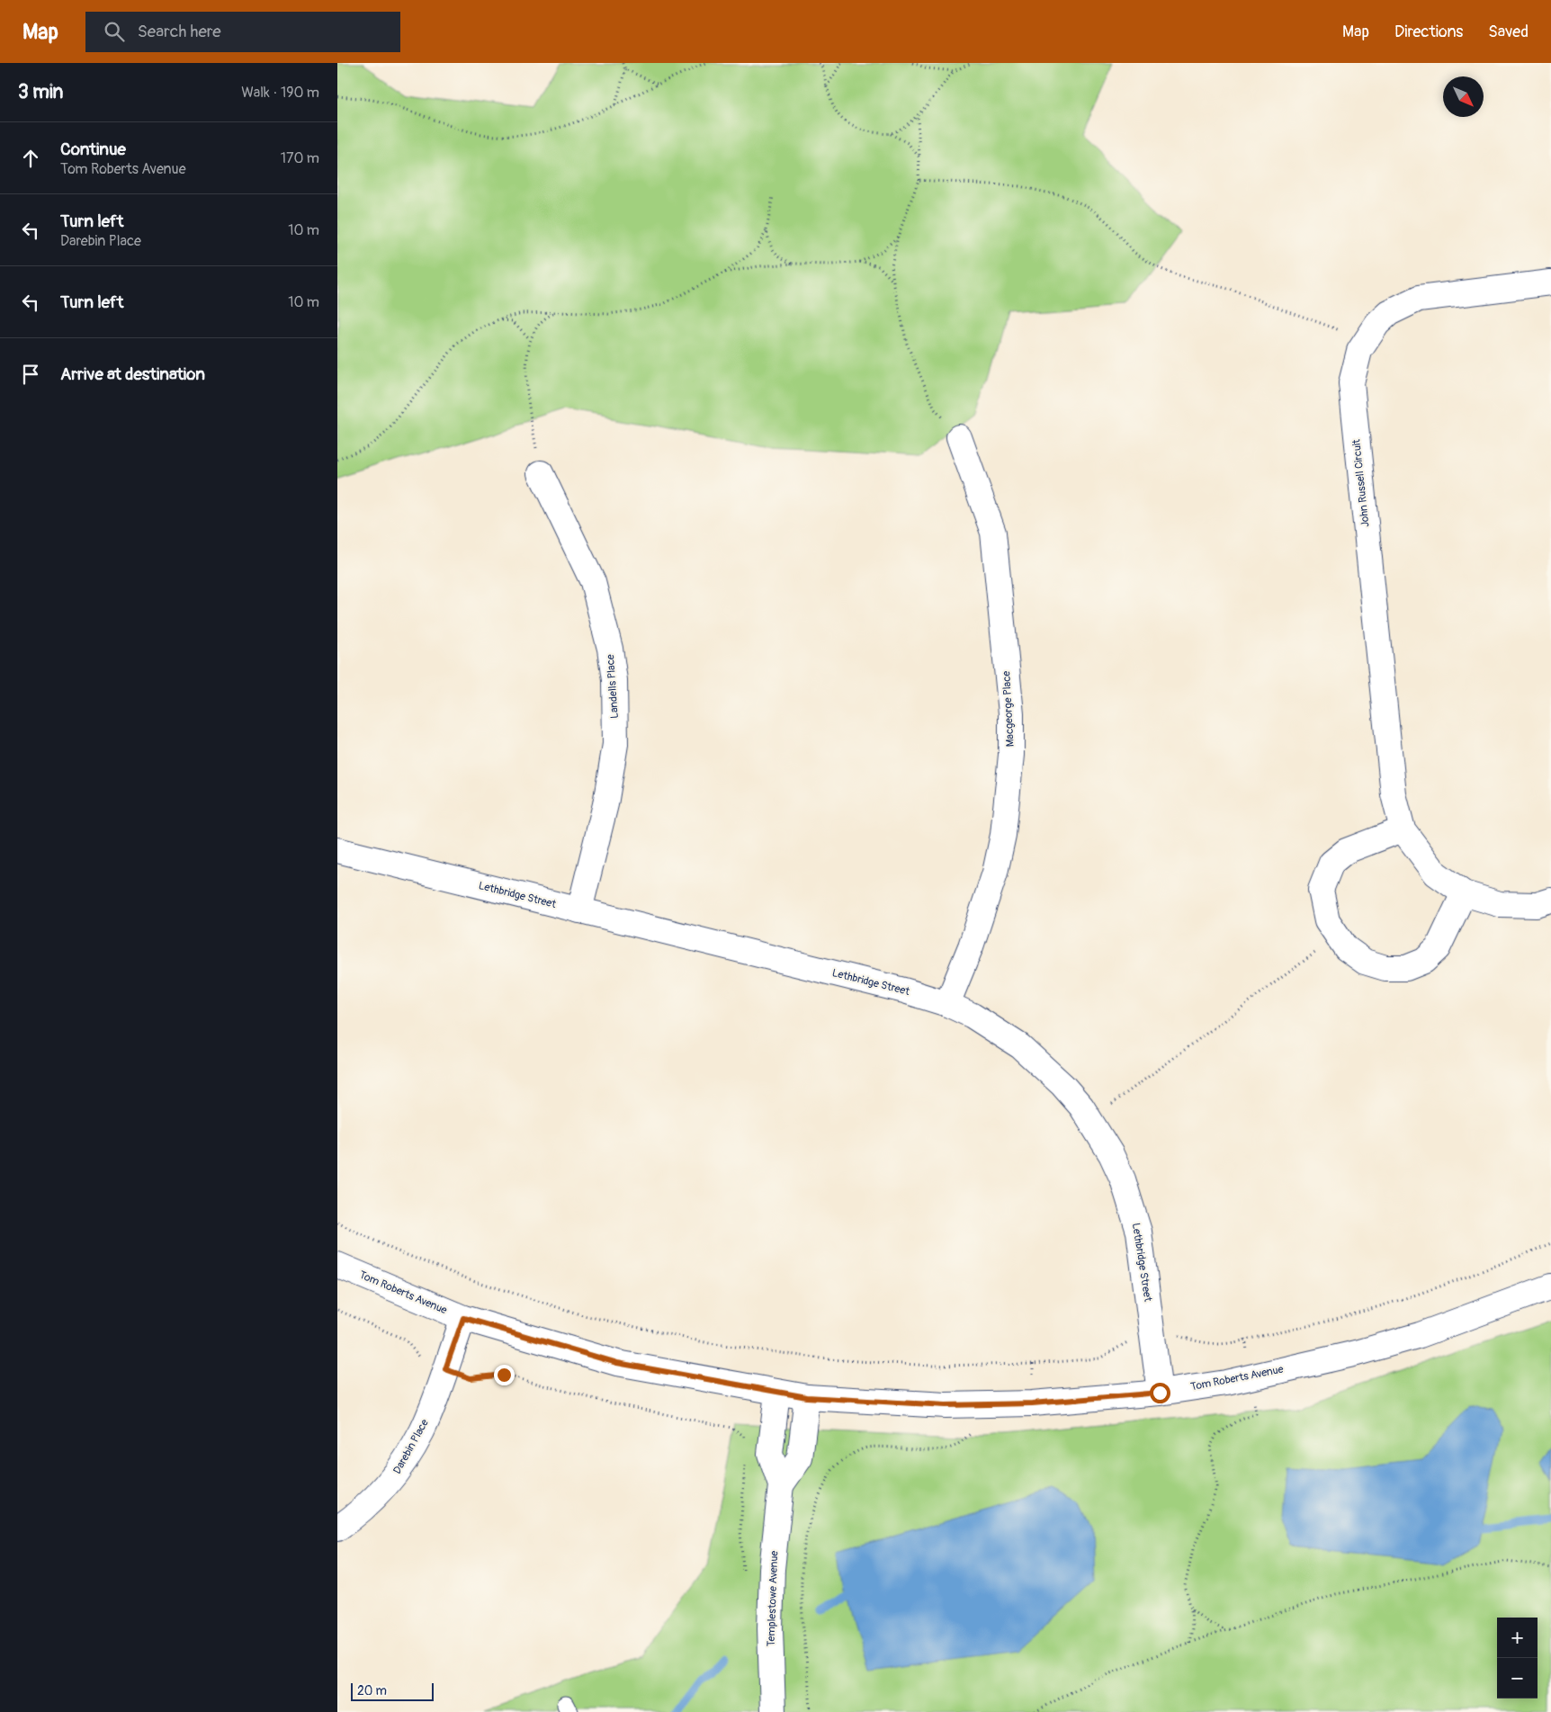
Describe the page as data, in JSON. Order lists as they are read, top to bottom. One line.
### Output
{"streets":{"street":["John Russell Circuit","Landells Place","Macgeorge Place","Lethbridge Street","Tom Roberts Avenue","Darebin Place","Templestowe Avenue"]},"crossings":[["Landells Place","Lethbridge Street"],["Macgeorge Place","Lethbridge Street"],["Lethbridge Street","Tom Roberts Avenue"],["Tom Roberts Avenue","Darebin Place"],["Tom Roberts Avenue","Templestowe Avenue"]],"scale_bar":"20 m","north":"bottom right","page":{"header":"Map","search":"Search here","nav":["Map","Directions","Saved"],"heading":["3 min","Walk · 190 m"],"list":[["Continue","Tom Roberts Avenue","170 m"],["Turn left","Darebin Place","10 m"],["Turn left","10 m"],"Arrive at destination"],"map_buttons":["+","−"],"scale":"20 m"}}
